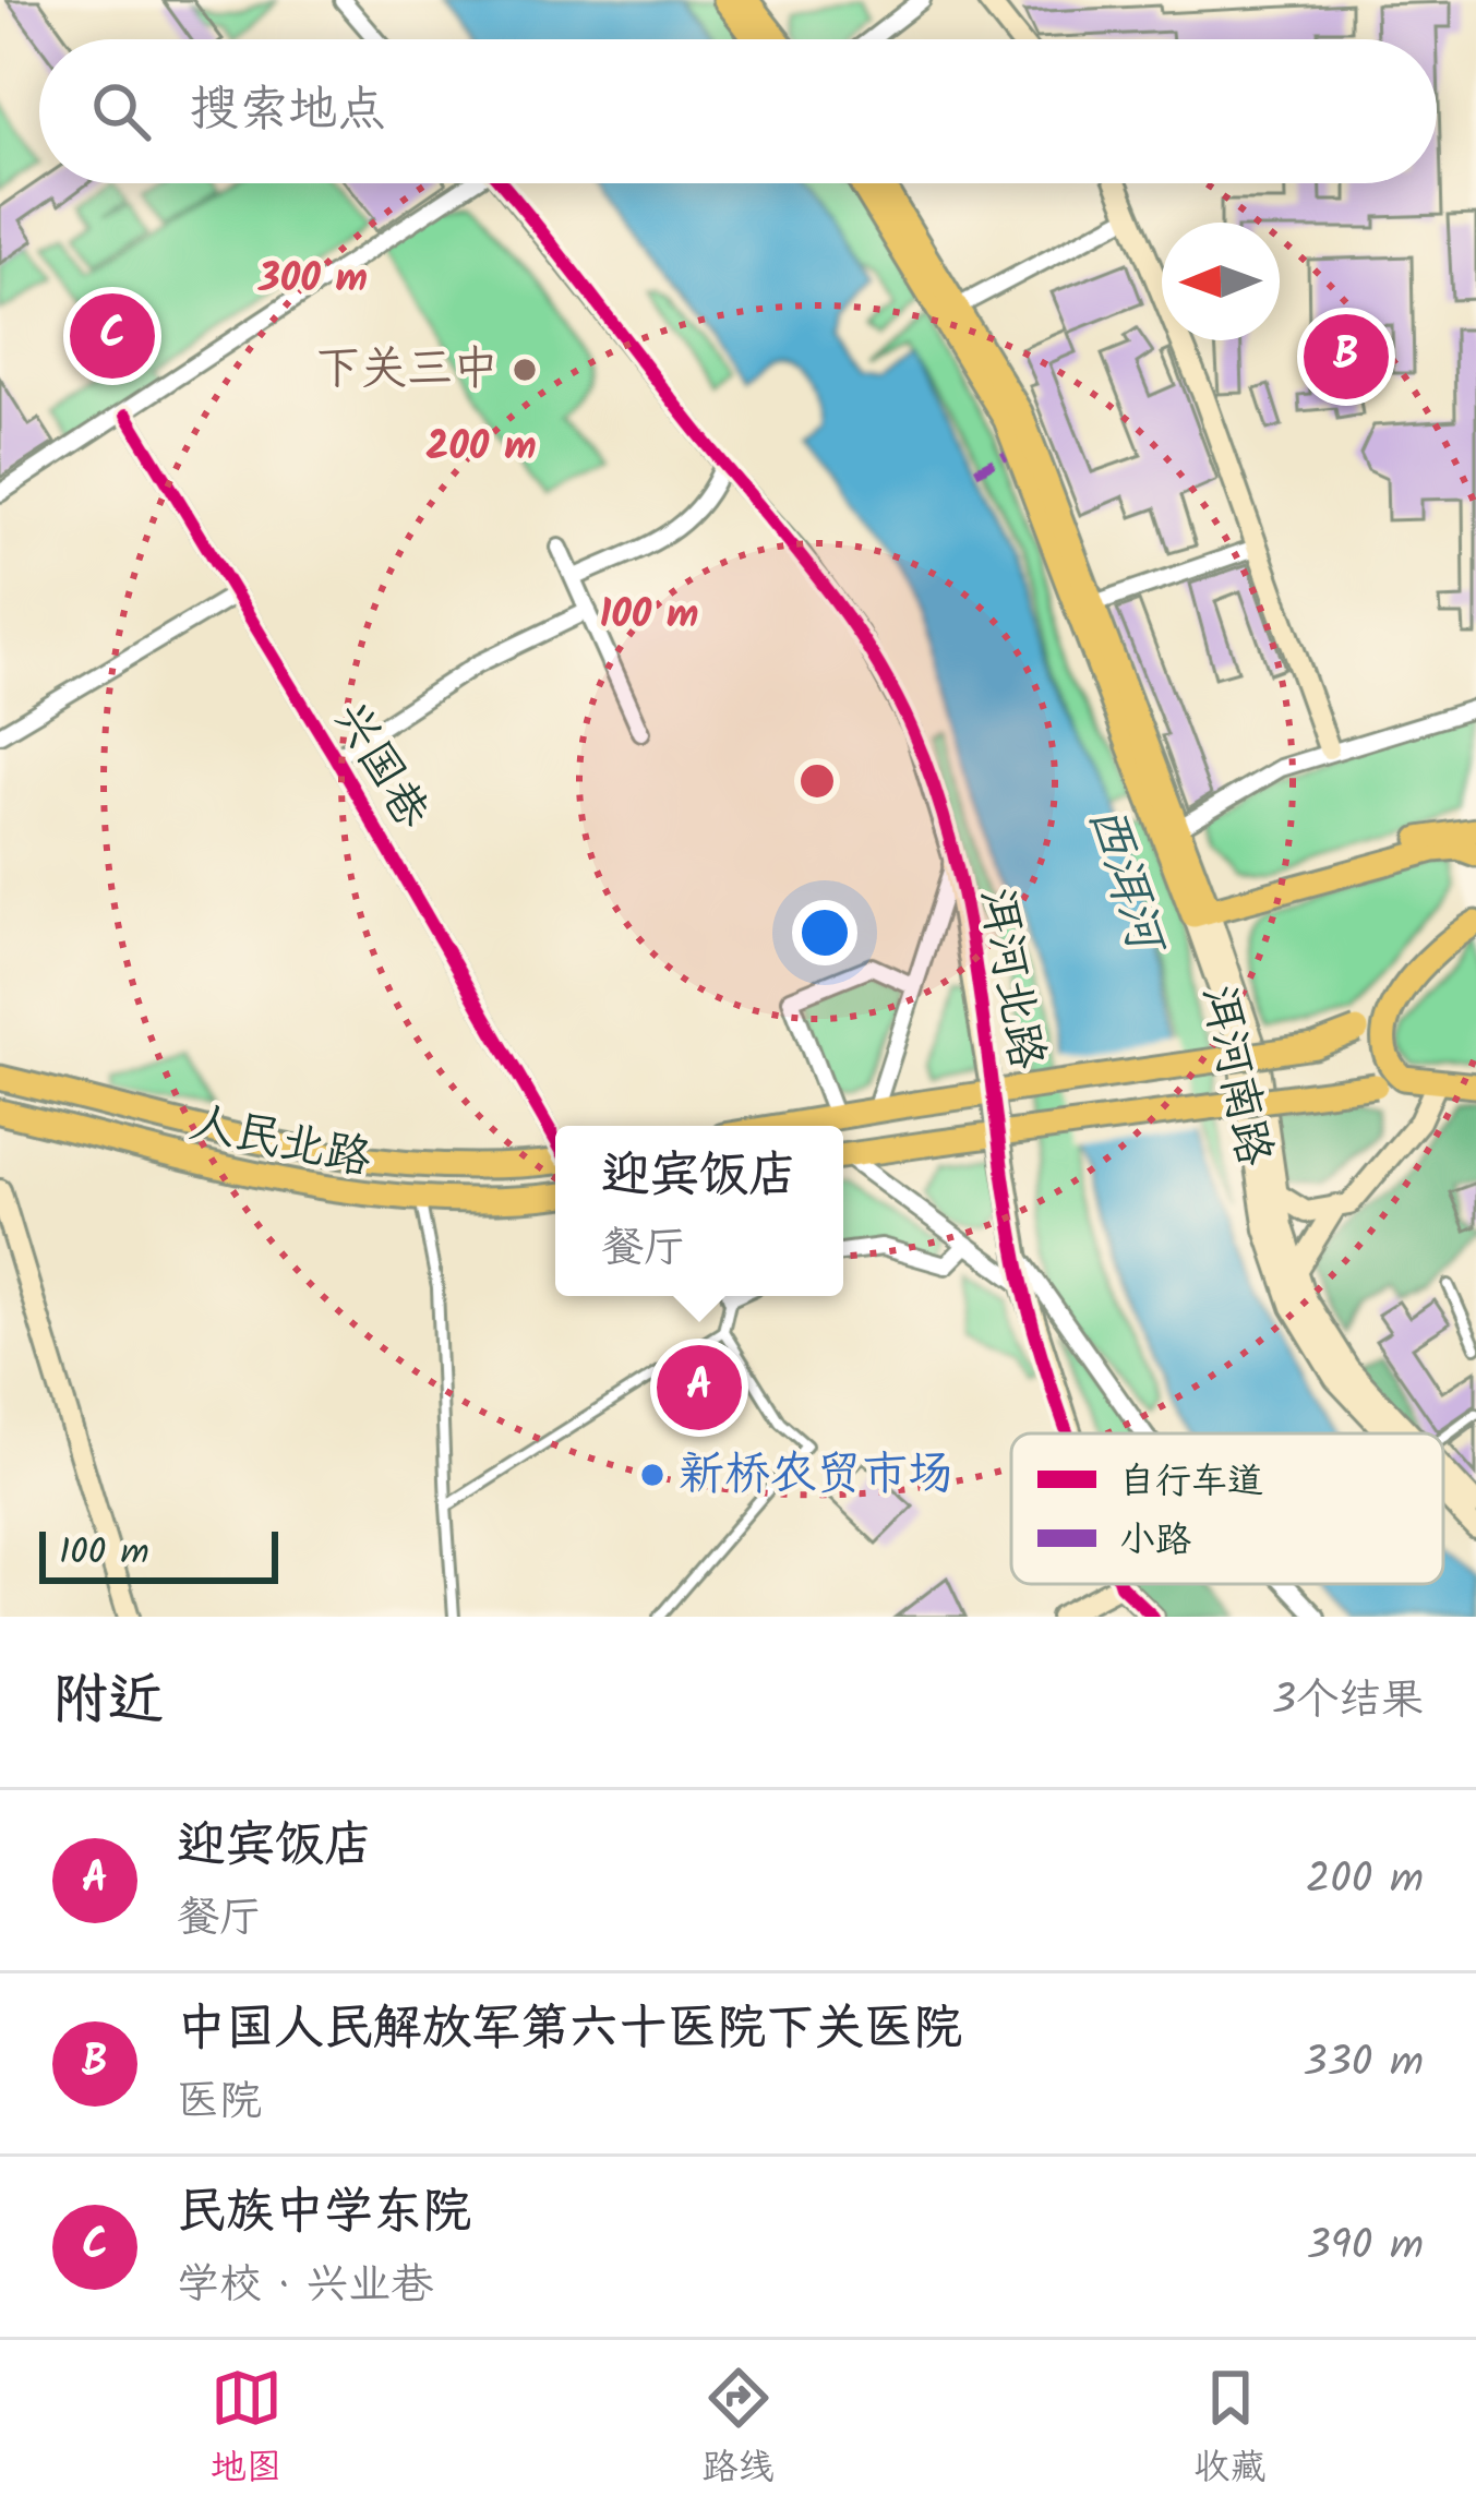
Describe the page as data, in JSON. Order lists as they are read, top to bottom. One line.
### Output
{"streets":{"main road":["洱河南路","人民北路"],"street":["兴国巷","洱河北路"]},"water":["西洱河"],"places":["下关三中","新桥农贸市场"],"legend":["自行车道","小路"],"scale_bar":"100 m","north":"left","page":{"search":"搜索地点","pins":["C","B","A"],"popup":["迎宾饭店","餐厅"],"scale":"100 m","heading":["附近","3个结果"],"list":[{"mark":"A","name":"迎宾饭店","note":"餐厅","value":"200 m"},{"mark":"B","name":"中国人民解放军第六十医院下关医院","note":"医院","value":"330 m"},{"mark":"C","name":"民族中学东院","note":"学校 · 兴业巷","value":"390 m"}],"nav":["地图","路线","收藏"]},"rings":["300 m","200 m","100 m"]}
